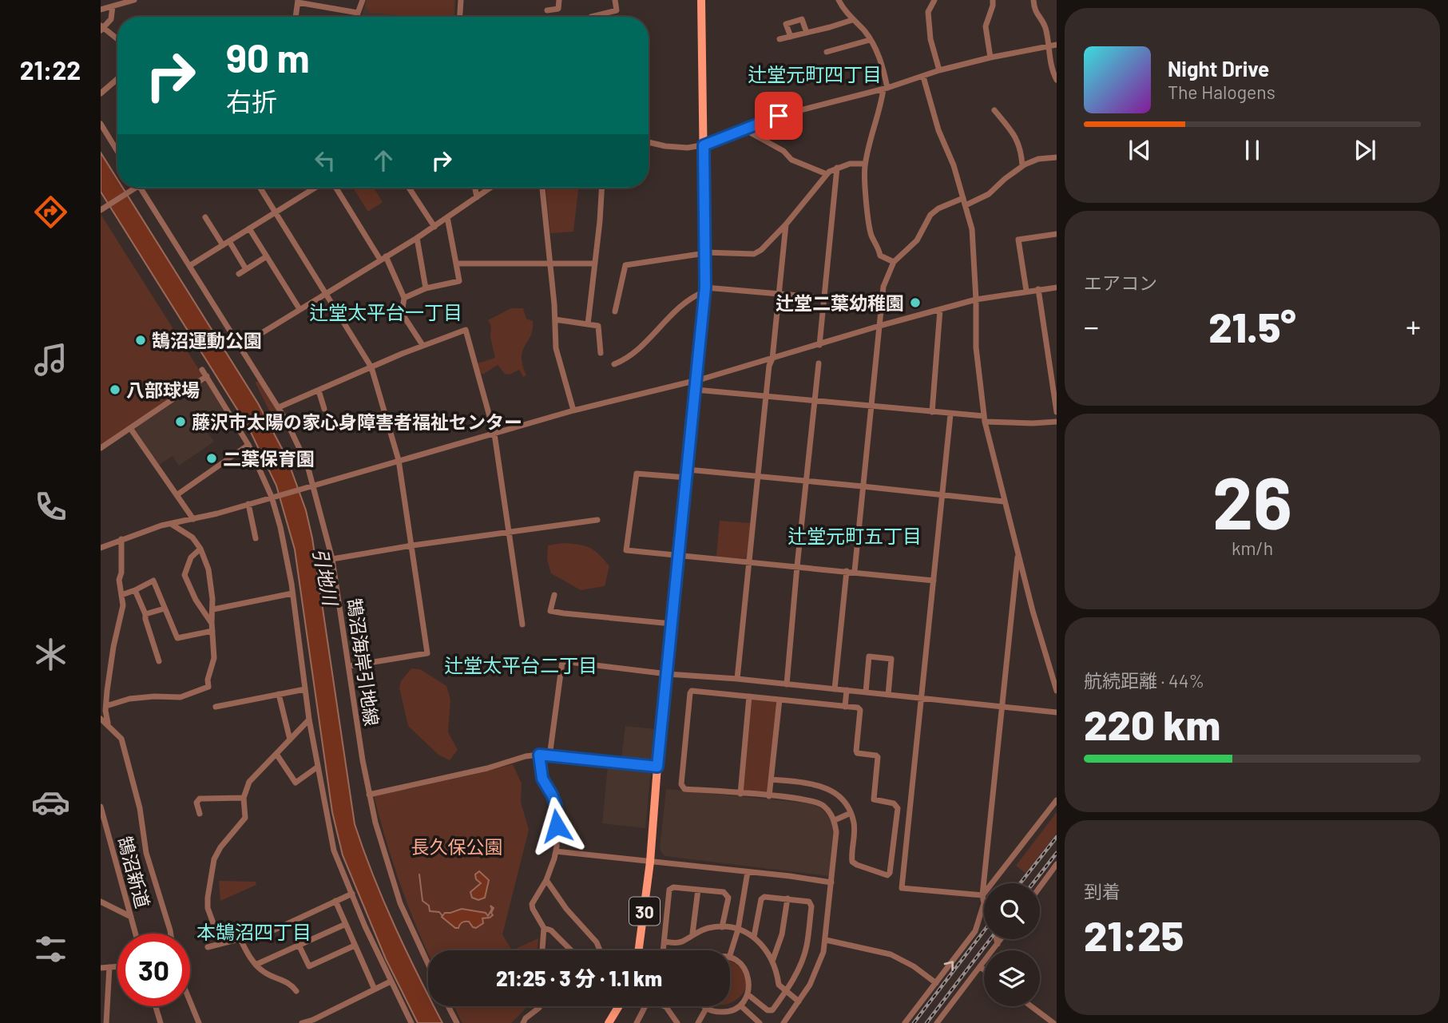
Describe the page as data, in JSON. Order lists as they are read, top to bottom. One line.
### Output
{"streets":{"main road":["30"],"street":["鵠沼海岸引地線","鵠沼新道"]},"districts":["辻堂元町四丁目","辻堂太平台一丁目","辻堂元町五丁目","辻堂太平台二丁目","本鵠沼四丁目"],"water":["引地川"],"parks":["長久保公園"],"places":["辻堂二葉幼稚園","鵠沼運動公園","八部球場","藤沢市太陽の家心身障害者福祉センター","二葉保育園"],"page":{"tabs":"21:22","turn":["90 m","右折"],"song":["Night Drive","The Halogens"],"tile":["エアコン",["26","km/h"],["航続距離 · 44%","220 km"],["到着","21:25"]],"heat":["−","21.5°","+"],"limit":"30","trip":"21:25 · 3 分 · 1.1 km"}}
